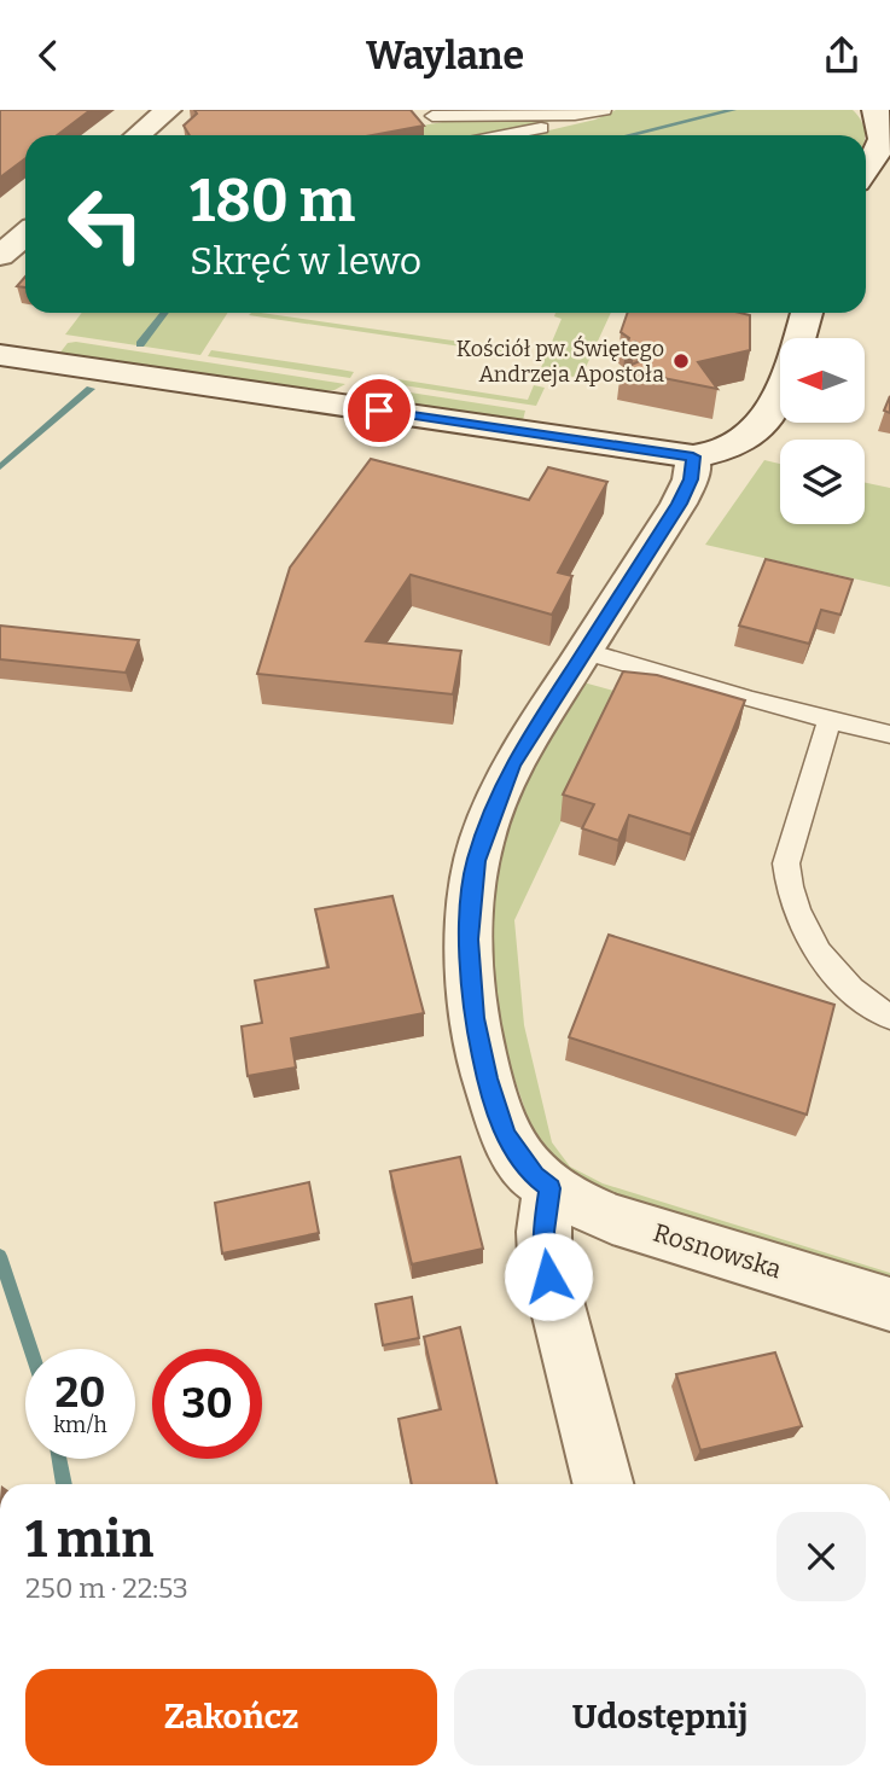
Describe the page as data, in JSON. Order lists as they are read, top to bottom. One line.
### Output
{"streets":{"street":["Rosnowska"]},"places":["Kościół pw. Świętego Andrzeja Apostoła"],"north":"left","page":{"header":"Waylane","turn":["180 m","Skręć w lewo"],"speed":"20 km/h","limit":"30","heading":["1 min","250 m · 22:53"],"buttons":["Zakończ","Udostępnij"]}}
